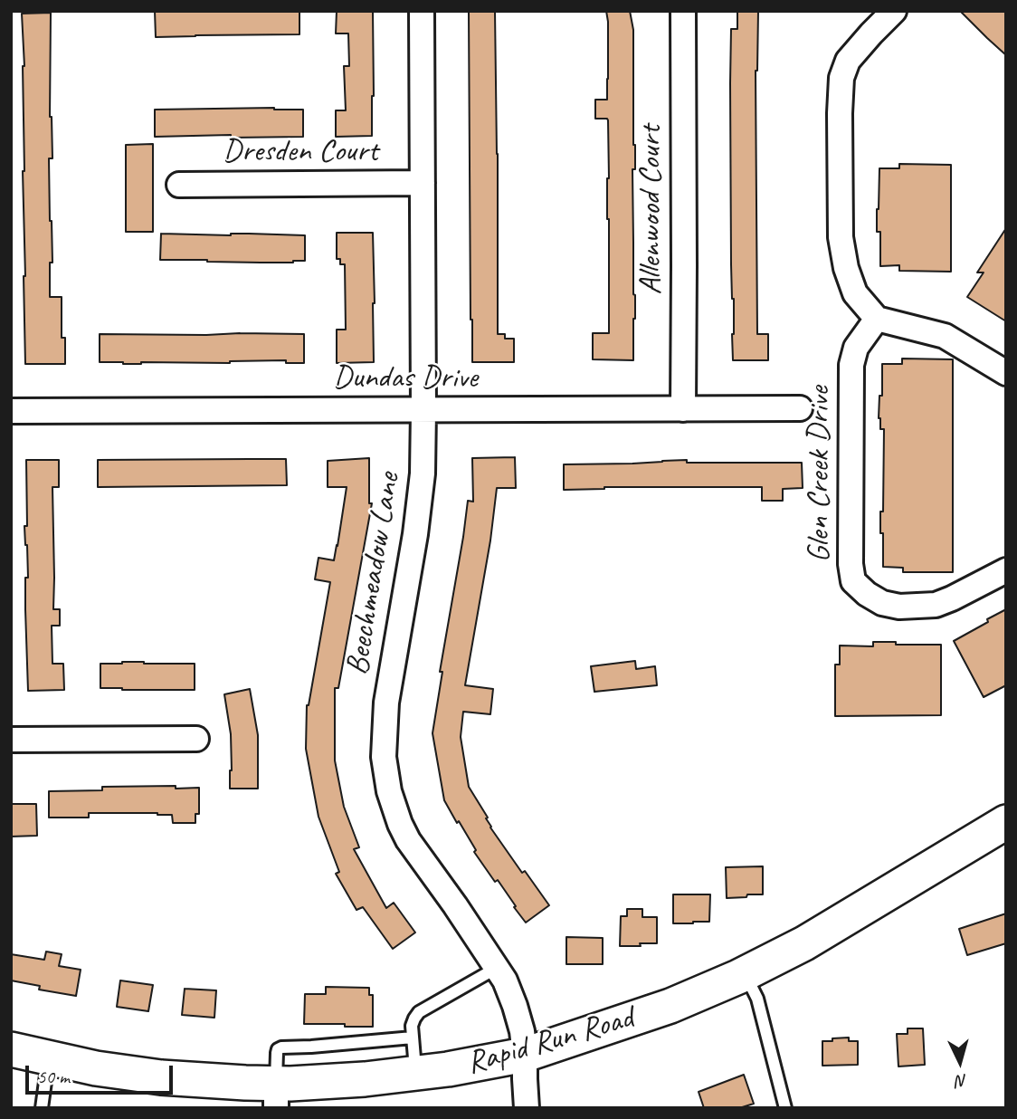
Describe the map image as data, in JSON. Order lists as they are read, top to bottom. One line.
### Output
{"streets":{"street":["Dresden Court","Allenwood Court","Dundas Drive","Glen Creek Drive","Beechmeadow Lane","Rapid Run Road"]},"crossings":[["Dresden Court","Beechmeadow Lane"],["Allenwood Court","Dundas Drive"],["Dundas Drive","Beechmeadow Lane"],["Beechmeadow Lane","Rapid Run Road"]],"scale_bar":"50 m","north":"bottom"}
